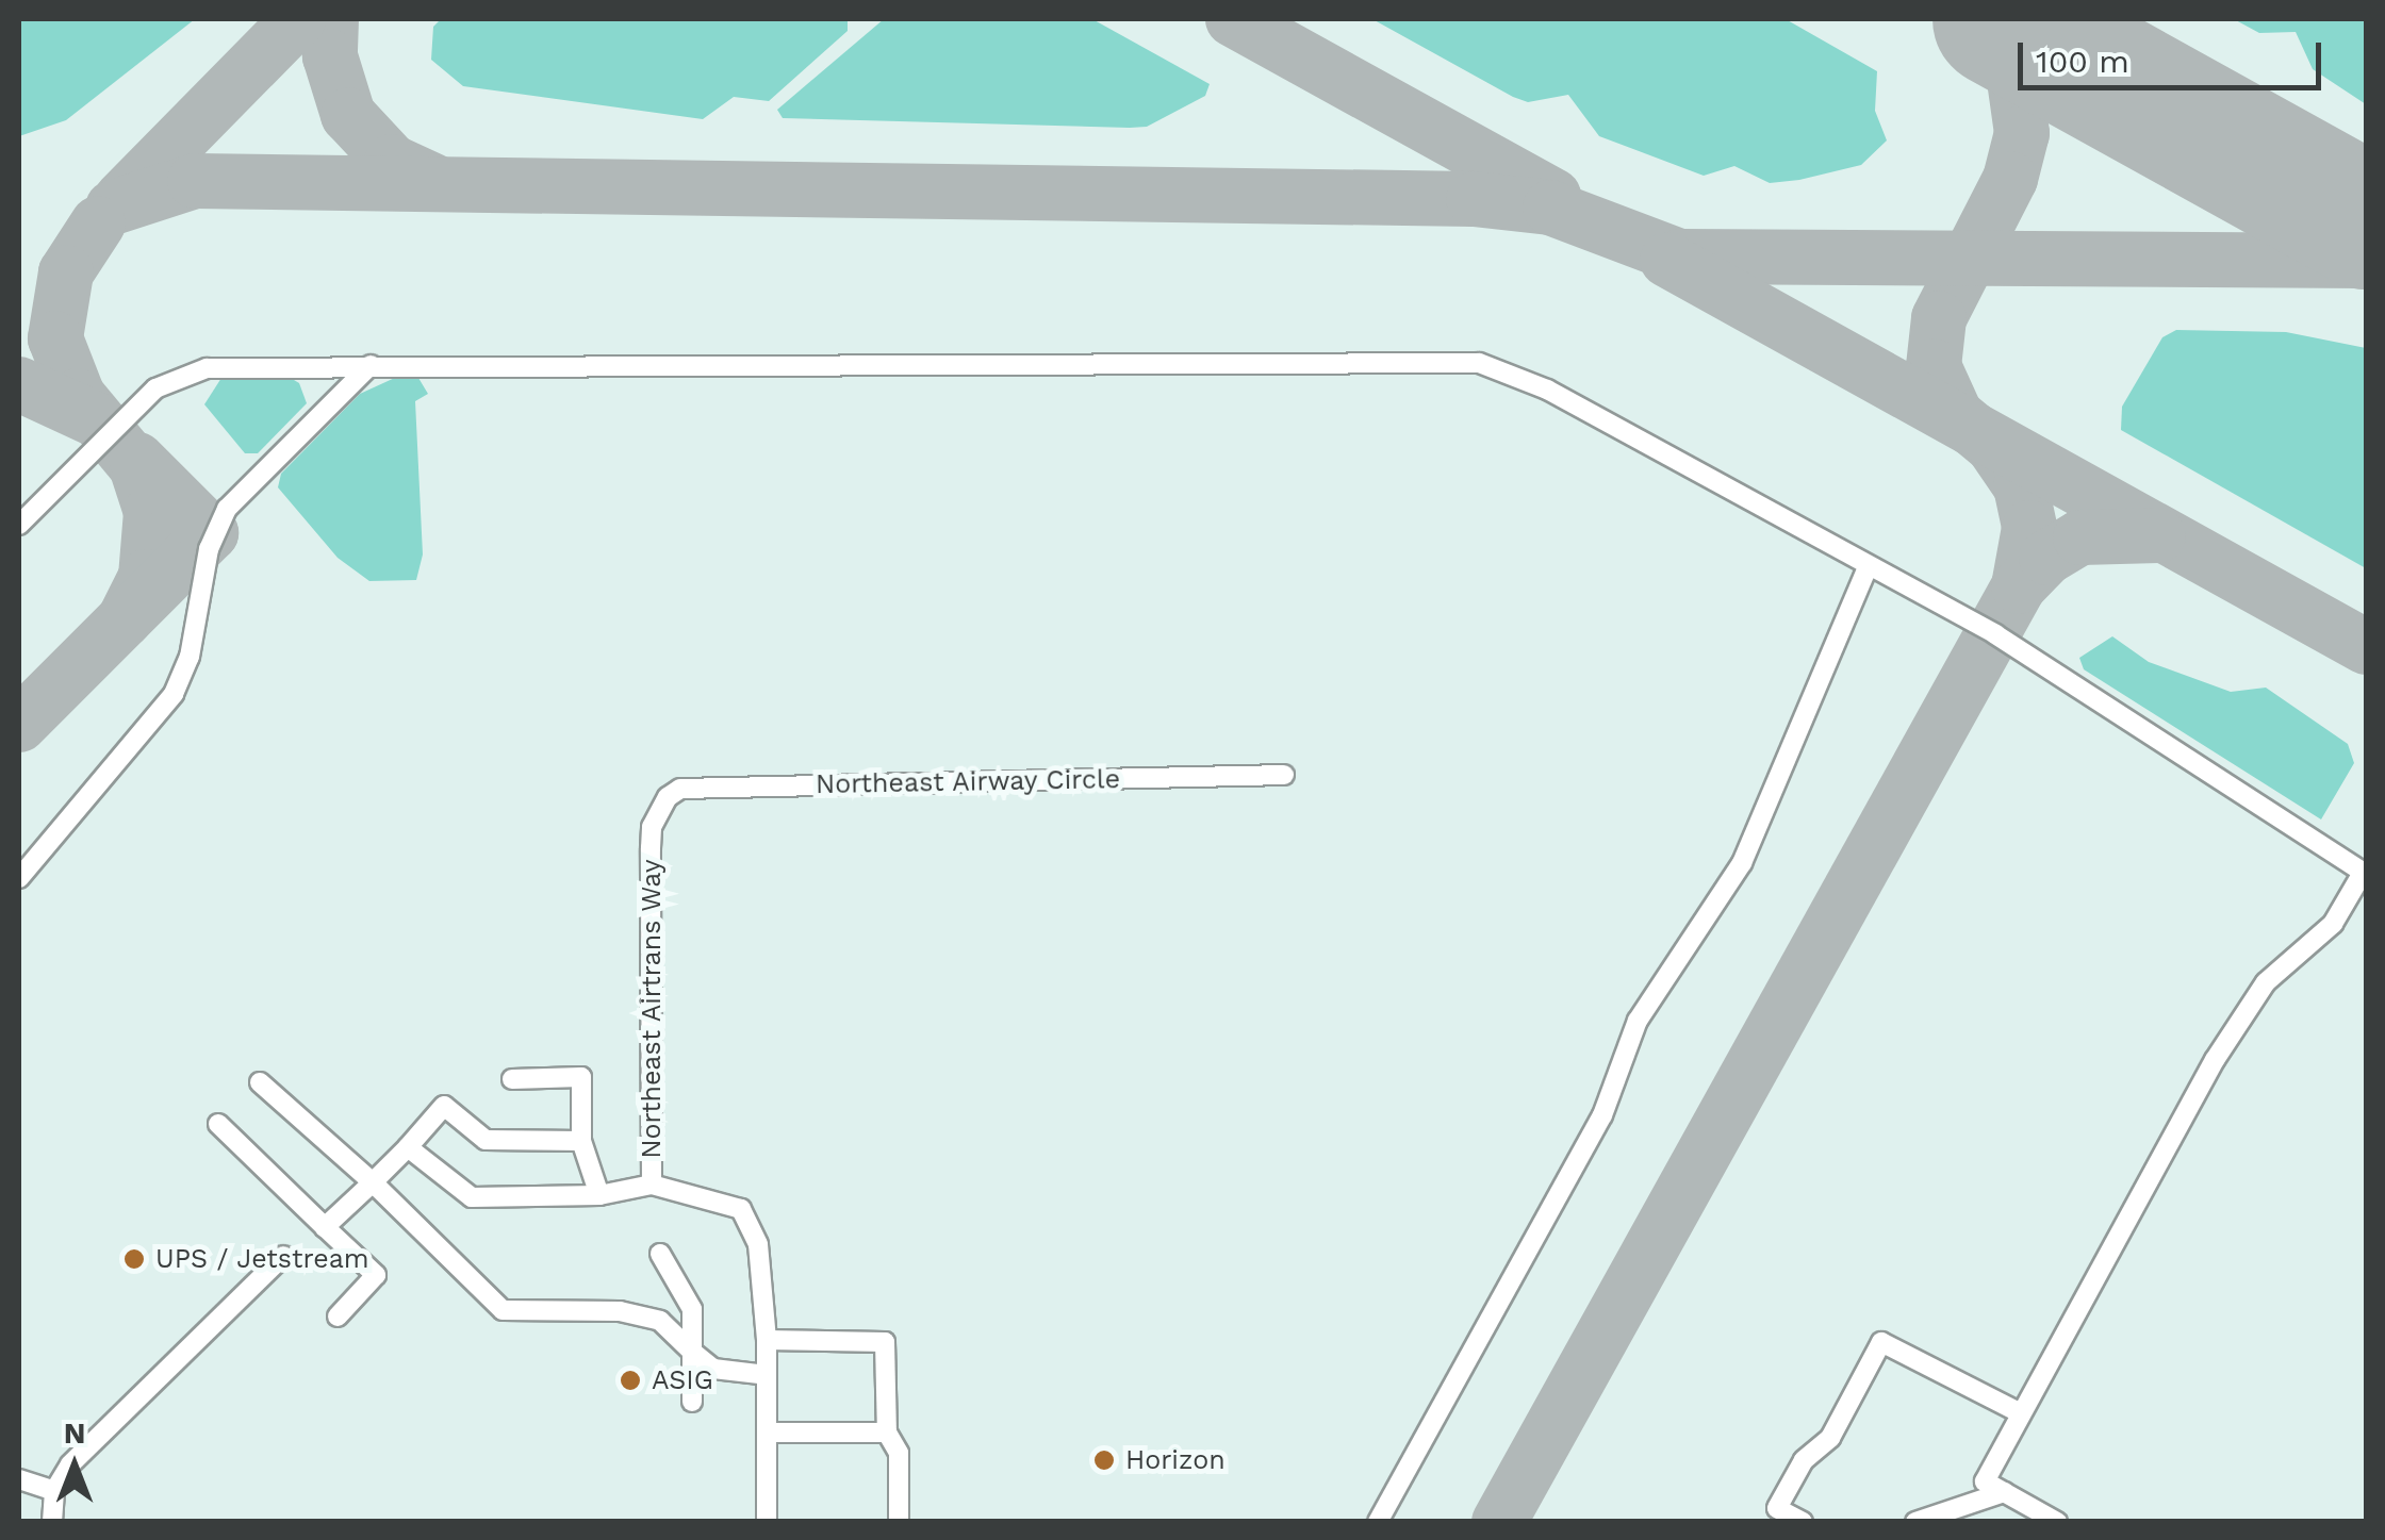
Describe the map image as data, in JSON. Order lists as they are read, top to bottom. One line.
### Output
{"streets":{"street":["Northeast Airway Circle","Northeast Airtrans Way"]},"crossings":[["Northeast Airway Circle","Northeast Airtrans Way"]],"places":["UPS / Jetstream","ASIG","Horizon"],"scale_bar":"100 m","north":"top"}
